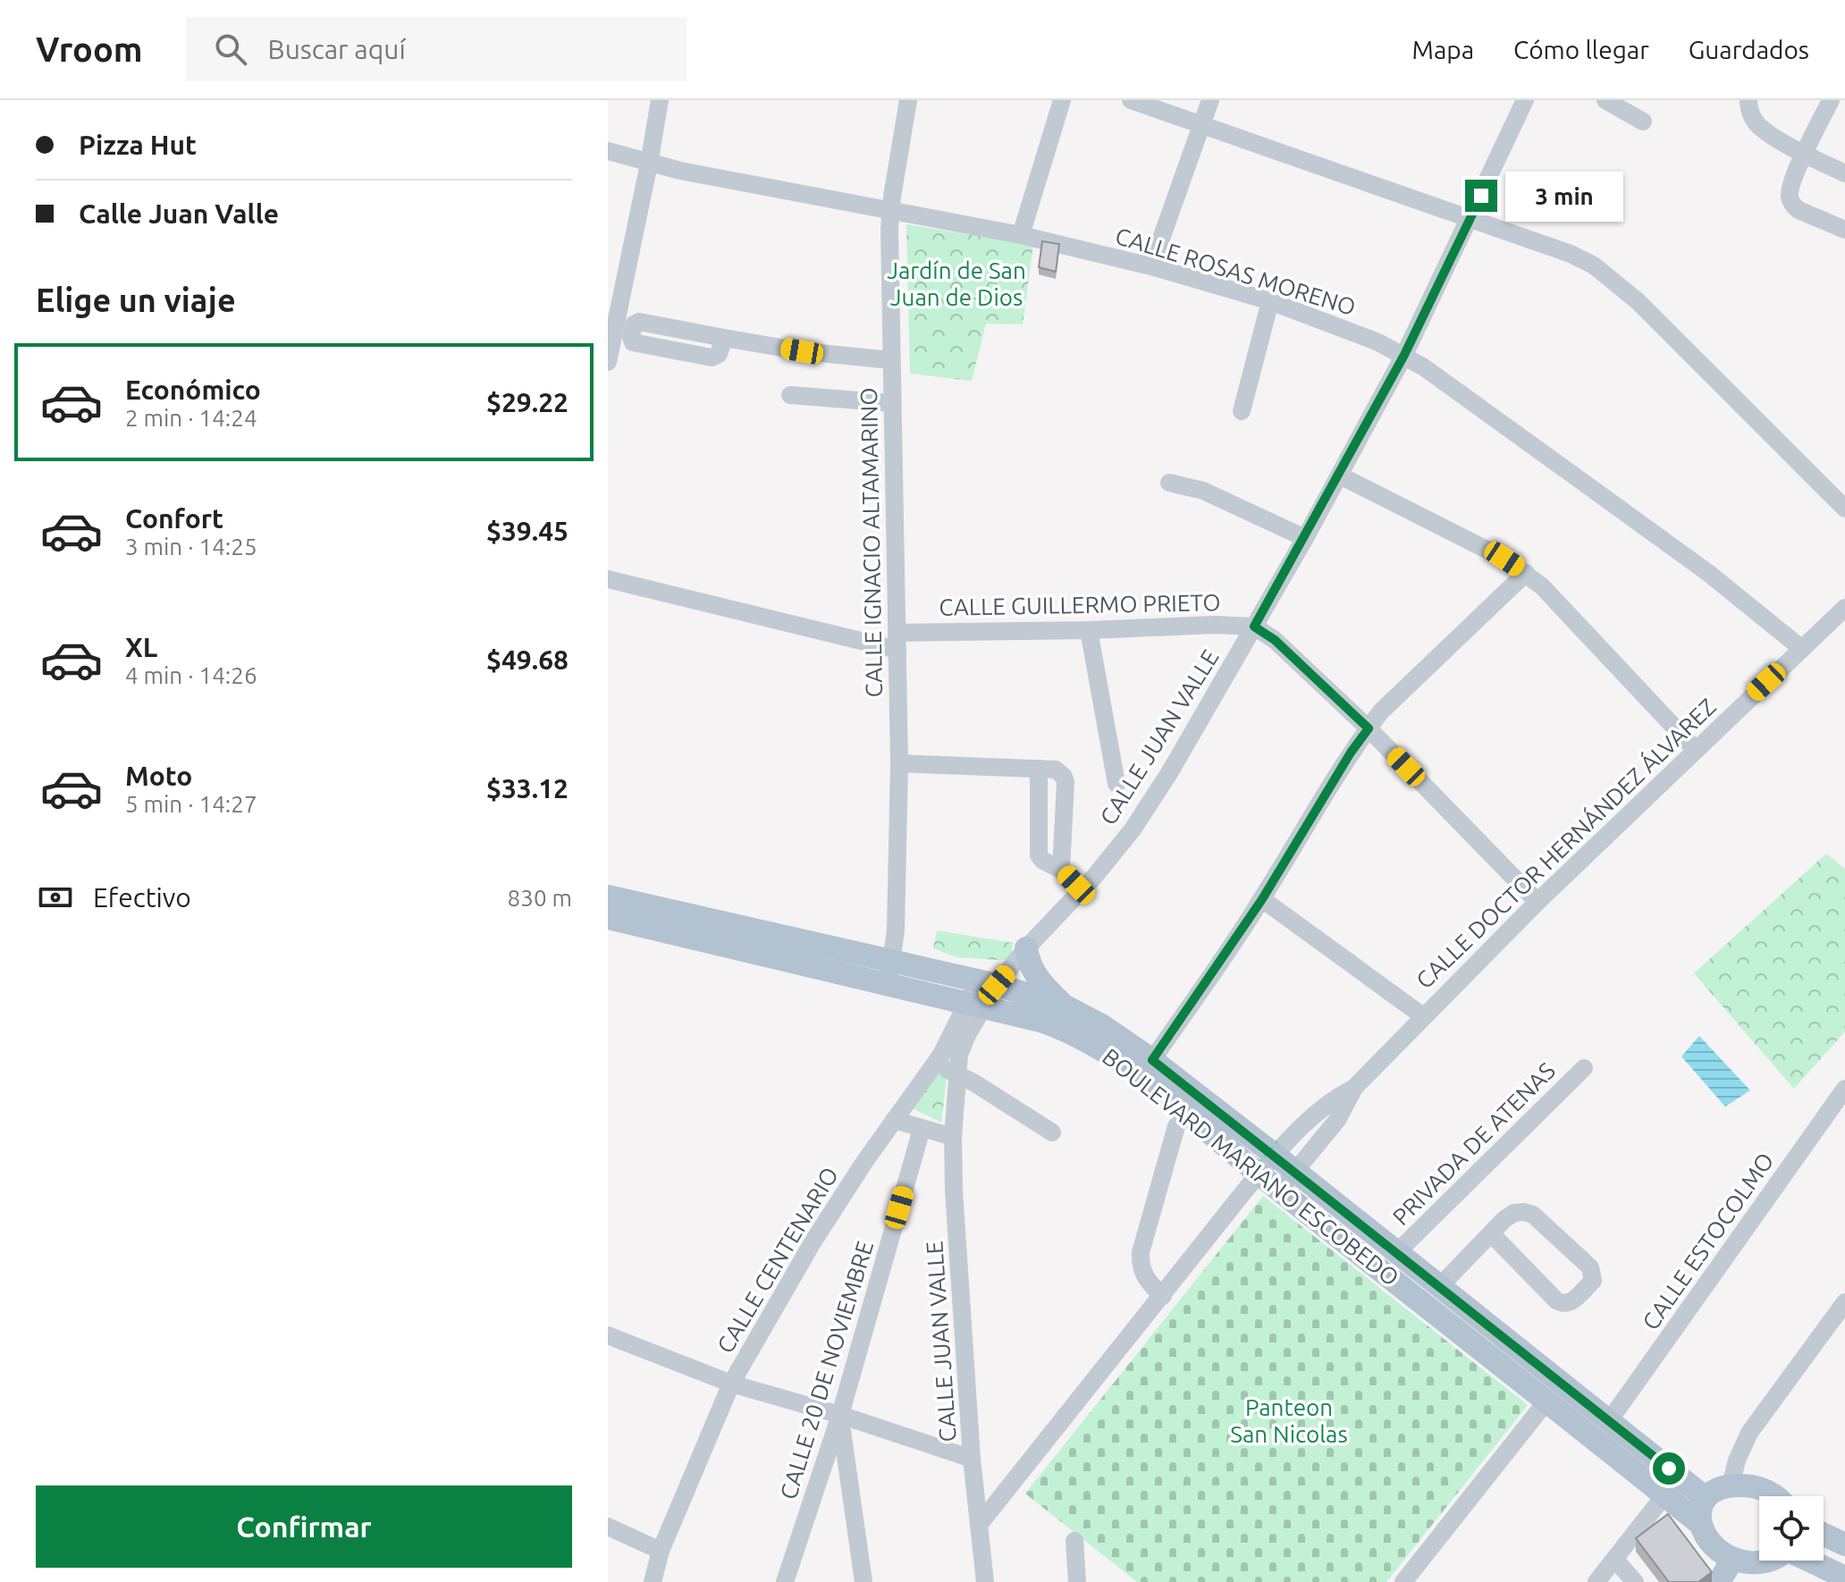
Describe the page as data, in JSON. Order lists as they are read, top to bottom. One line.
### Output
{"streets":{"main road":["BOULEVARD MARIANO ESCOBEDO"],"street":["CALLE ROSAS MORENO","CALLE IGNACIO ALTAMARINO","CALLE GUILLERMO PRIETO","CALLE JUAN VALLE","CALLE DOCTOR HERNÁNDEZ ÁLVAREZ","PRIVADA DE ATENAS","CALLE ESTOCOLMO","CALLE CENTENARIO","CALLE 20 DE NOVIEMBRE"]},"crossings":[["CALLE ROSAS MORENO","CALLE IGNACIO ALTAMARINO"],["CALLE ROSAS MORENO","CALLE JUAN VALLE"],["CALLE ROSAS MORENO","CALLE DOCTOR HERNÁNDEZ ÁLVAREZ"],["CALLE IGNACIO ALTAMARINO","CALLE GUILLERMO PRIETO"],["CALLE IGNACIO ALTAMARINO","BOULEVARD MARIANO ESCOBEDO"],["CALLE GUILLERMO PRIETO","CALLE JUAN VALLE"],["CALLE GUILLERMO PRIETO","CALLE DOCTOR HERNÁNDEZ ÁLVAREZ"],["CALLE JUAN VALLE","CALLE DOCTOR HERNÁNDEZ ÁLVAREZ"],["CALLE JUAN VALLE","BOULEVARD MARIANO ESCOBEDO"],["CALLE JUAN VALLE","CALLE CENTENARIO"],["CALLE DOCTOR HERNÁNDEZ ÁLVAREZ","BOULEVARD MARIANO ESCOBEDO"],["PRIVADA DE ATENAS","BOULEVARD MARIANO ESCOBEDO"],["BOULEVARD MARIANO ESCOBEDO","CALLE ESTOCOLMO"],["BOULEVARD MARIANO ESCOBEDO","CALLE CENTENARIO"]],"parks":["Jardín de San Juan de Dios","Panteon San Nicolas"],"page":{"header":"Vroom","search":"Buscar aquí","nav":["Mapa","Cómo llegar","Guardados"],"banner":["Pizza Hut","Calle Juan Valle"],"bubble":"3 min","heading":"Elige un viaje","list":[{"name":"Económico","note":"2 min · 14:24","value":"$29.22"},{"name":"Confort","note":"3 min · 14:25","value":"$39.45"},{"name":"XL","note":"4 min · 14:26","value":"$49.68"},{"name":"Moto","note":"5 min · 14:27","value":"$33.12"}],"pay":["Efectivo","830 m"],"buttons":"Confirmar"}}
